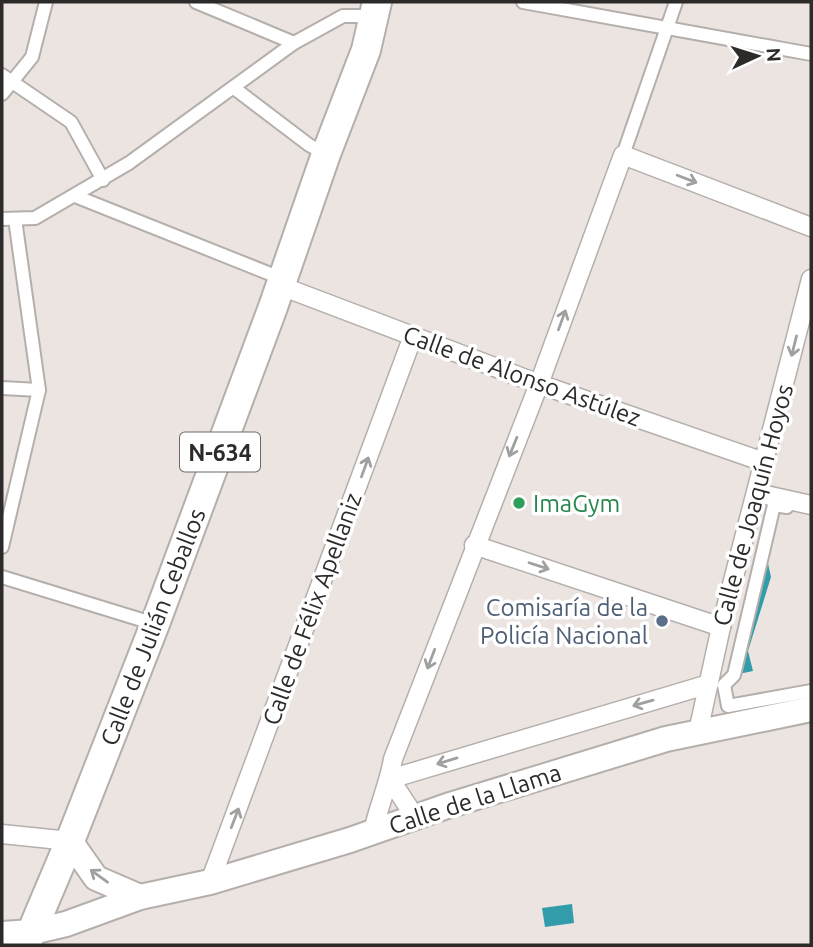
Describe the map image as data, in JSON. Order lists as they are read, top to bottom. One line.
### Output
{"streets":{"highway":["N-634","Calle de Julián Ceballos"],"main road":["Calle de la Llama"],"street":["Calle de Alonso Astúlez","Calle de Joaquín Hoyos","Calle de Félix Apellaniz"]},"crossings":[["Calle de Alonso Astúlez","Calle de Joaquín Hoyos"],["Calle de Alonso Astúlez","Calle de Félix Apellaniz"],["Calle de Alonso Astúlez","Calle de Julián Ceballos"],["Calle de Joaquín Hoyos","Calle de la Llama"],["Calle de Félix Apellaniz","Calle de la Llama"],["Calle de Julián Ceballos","Calle de la Llama"]],"one_way":["Calle de Joaquín Hoyos"],"places":["ImaGym","Comisaría de la Policía Nacional"],"north":"right"}
